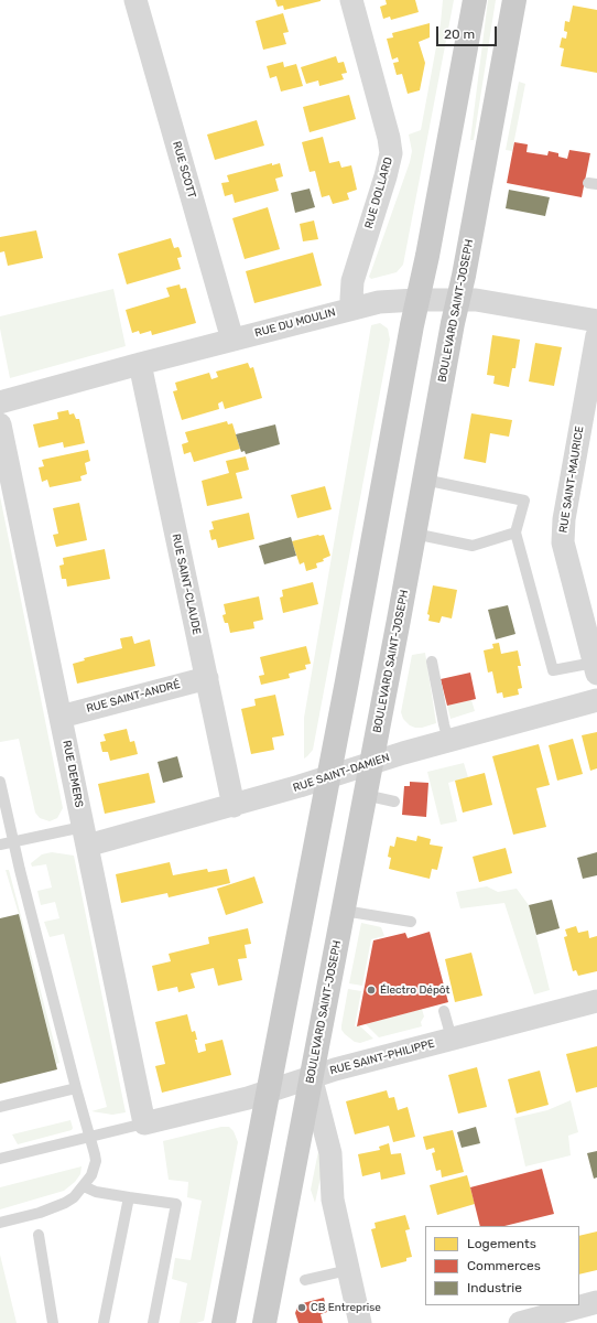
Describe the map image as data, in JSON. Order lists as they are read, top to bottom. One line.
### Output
{"streets":{"main road":["BOULEVARD SAINT-JOSEPH"],"street":["RUE SCOTT","RUE DOLLARD","RUE DU MOULIN","RUE SAINT-MAURICE","RUE SAINT-CLAUDE","RUE SAINT-ANDRÉ","RUE SAINT-DAMIEN","RUE DEMERS","RUE SAINT-PHILIPPE"]},"crossings":[["RUE SCOTT","RUE DU MOULIN"],["RUE DOLLARD","RUE DU MOULIN"],["BOULEVARD SAINT-JOSEPH","RUE DU MOULIN"],["BOULEVARD SAINT-JOSEPH","RUE SAINT-DAMIEN"],["BOULEVARD SAINT-JOSEPH","RUE SAINT-PHILIPPE"],["RUE DU MOULIN","RUE SAINT-CLAUDE"],["RUE SAINT-CLAUDE","RUE SAINT-ANDRÉ"],["RUE SAINT-CLAUDE","RUE SAINT-DAMIEN"],["RUE SAINT-ANDRÉ","RUE DEMERS"],["RUE SAINT-DAMIEN","RUE DEMERS"],["RUE DEMERS","RUE SAINT-PHILIPPE"]],"places":["Électro Dépôt","CB Entreprise"],"legend":["Logements","Commerces","Industrie"],"scale_bar":"20 m"}
